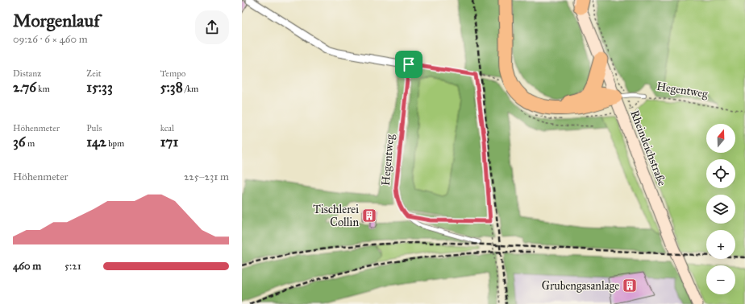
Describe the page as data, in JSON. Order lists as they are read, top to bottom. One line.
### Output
{"streets":{"main road":["Rheindeichstraße"],"lane":["Hegentweg"]},"crossings":[["Hegentweg","Rheindeichstraße"]],"places":{"building":["Tischlerei Collin","Grubengasanlage"]},"north":"top","page":{"heading":["Morgenlauf","09:26 · 6 × 460 m"],"stats":[["Distanz","2.76 km"],["Zeit","15:33"],["Tempo","5:38 /km"],["Höhenmeter","36 m"],["Puls","142 bpm"],["kcal","171"]],"map_buttons":["+","−"],"chart":["Höhenmeter","225–231 m"],"list":[{"name":"460 m","note":"5:21"}]}}
